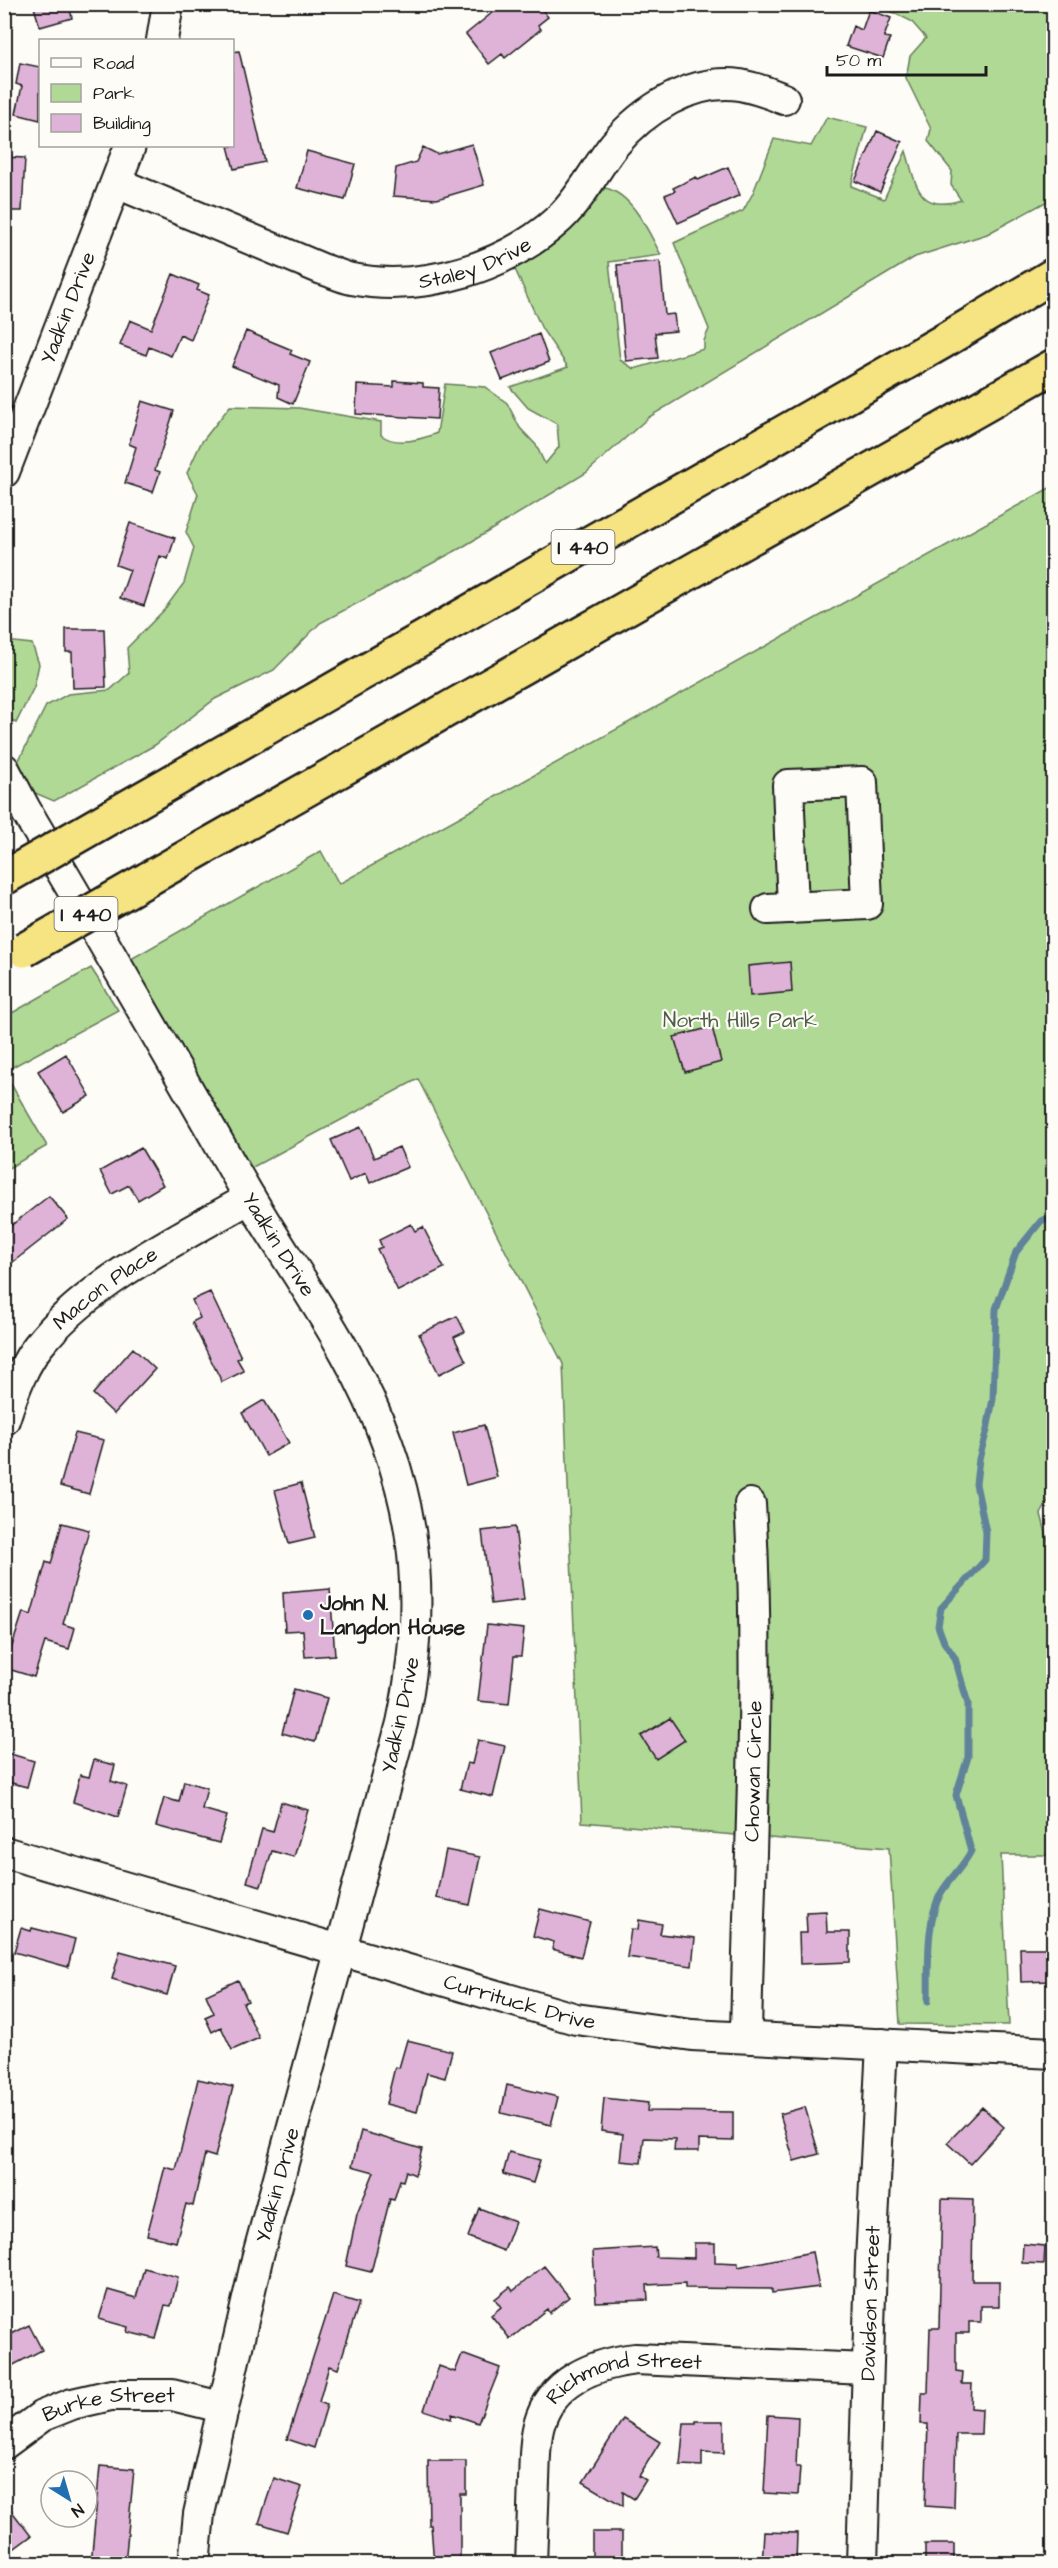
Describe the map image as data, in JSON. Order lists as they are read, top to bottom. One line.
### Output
{"streets":{"highway":["I 440"],"street":["Staley Drive","Yadkin Drive","Macon Place","Chowan Circle","Currituck Drive","Davidson Street","Richmond Street","Burke Street"]},"crossings":[["Staley Drive","Yadkin Drive"],["Yadkin Drive","Macon Place"],["Yadkin Drive","Currituck Drive"],["Yadkin Drive","Burke Street"],["Chowan Circle","Currituck Drive"],["Currituck Drive","Davidson Street"],["Davidson Street","Richmond Street"]],"parks":["North Hills Park"],"places":["John N. Langdon House"],"legend":["Road","Park","Building"],"scale_bar":"50 m","north":"bottom right"}
